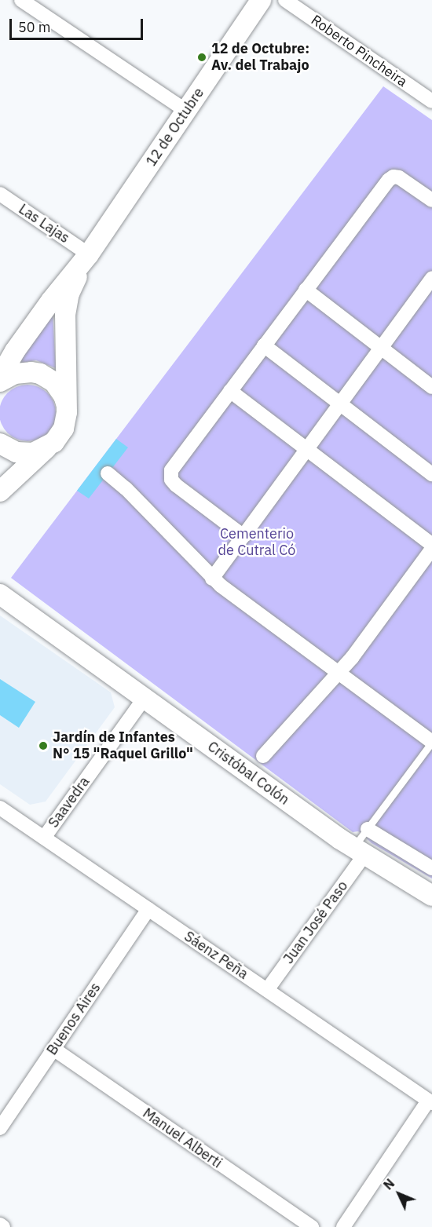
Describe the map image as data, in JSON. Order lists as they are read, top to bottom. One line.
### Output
{"streets":{"main road":["12 de Octubre","Cristóbal Colón"],"street":["Roberto Pincheira","Las Lajas","Saavedra","Juan José Paso","Sáenz Peña","Buenos Aires","Manuel Alberti"]},"crossings":[["12 de Octubre","Las Lajas"],["Cristóbal Colón","Saavedra"],["Cristóbal Colón","Juan José Paso"],["Saavedra","Sáenz Peña"],["Juan José Paso","Sáenz Peña"],["Sáenz Peña","Buenos Aires"],["Buenos Aires","Manuel Alberti"]],"parks":["Cementerio de Cutral Có"],"places":["12 de Octubre: Av. del Trabajo","Jardín de Infantes N° 15 \"Raquel Grillo\""],"scale_bar":"50 m","north":"top left"}
